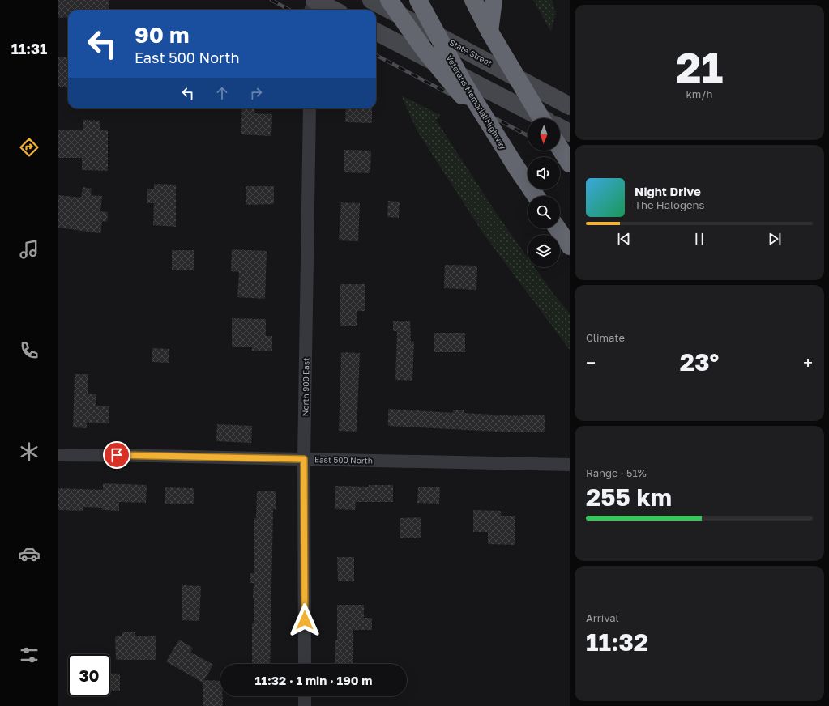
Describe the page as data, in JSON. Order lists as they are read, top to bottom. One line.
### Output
{"streets":{"highway":["Veterans Memorial Highway"],"main road":["State Street"],"street":["North 900 East","East 500 North"]},"crossings":[["North 900 East","East 500 North"]],"north":"bottom","page":{"tabs":"11:31","tile":[["21","km/h"],"Climate",["Range · 51%","255 km"],["Arrival","11:32"]],"turn":["90 m","East 500 North"],"song":["Night Drive","The Halogens"],"heat":["−","23°","+"],"limit":"30","trip":"11:32 · 1 min · 190 m"}}
